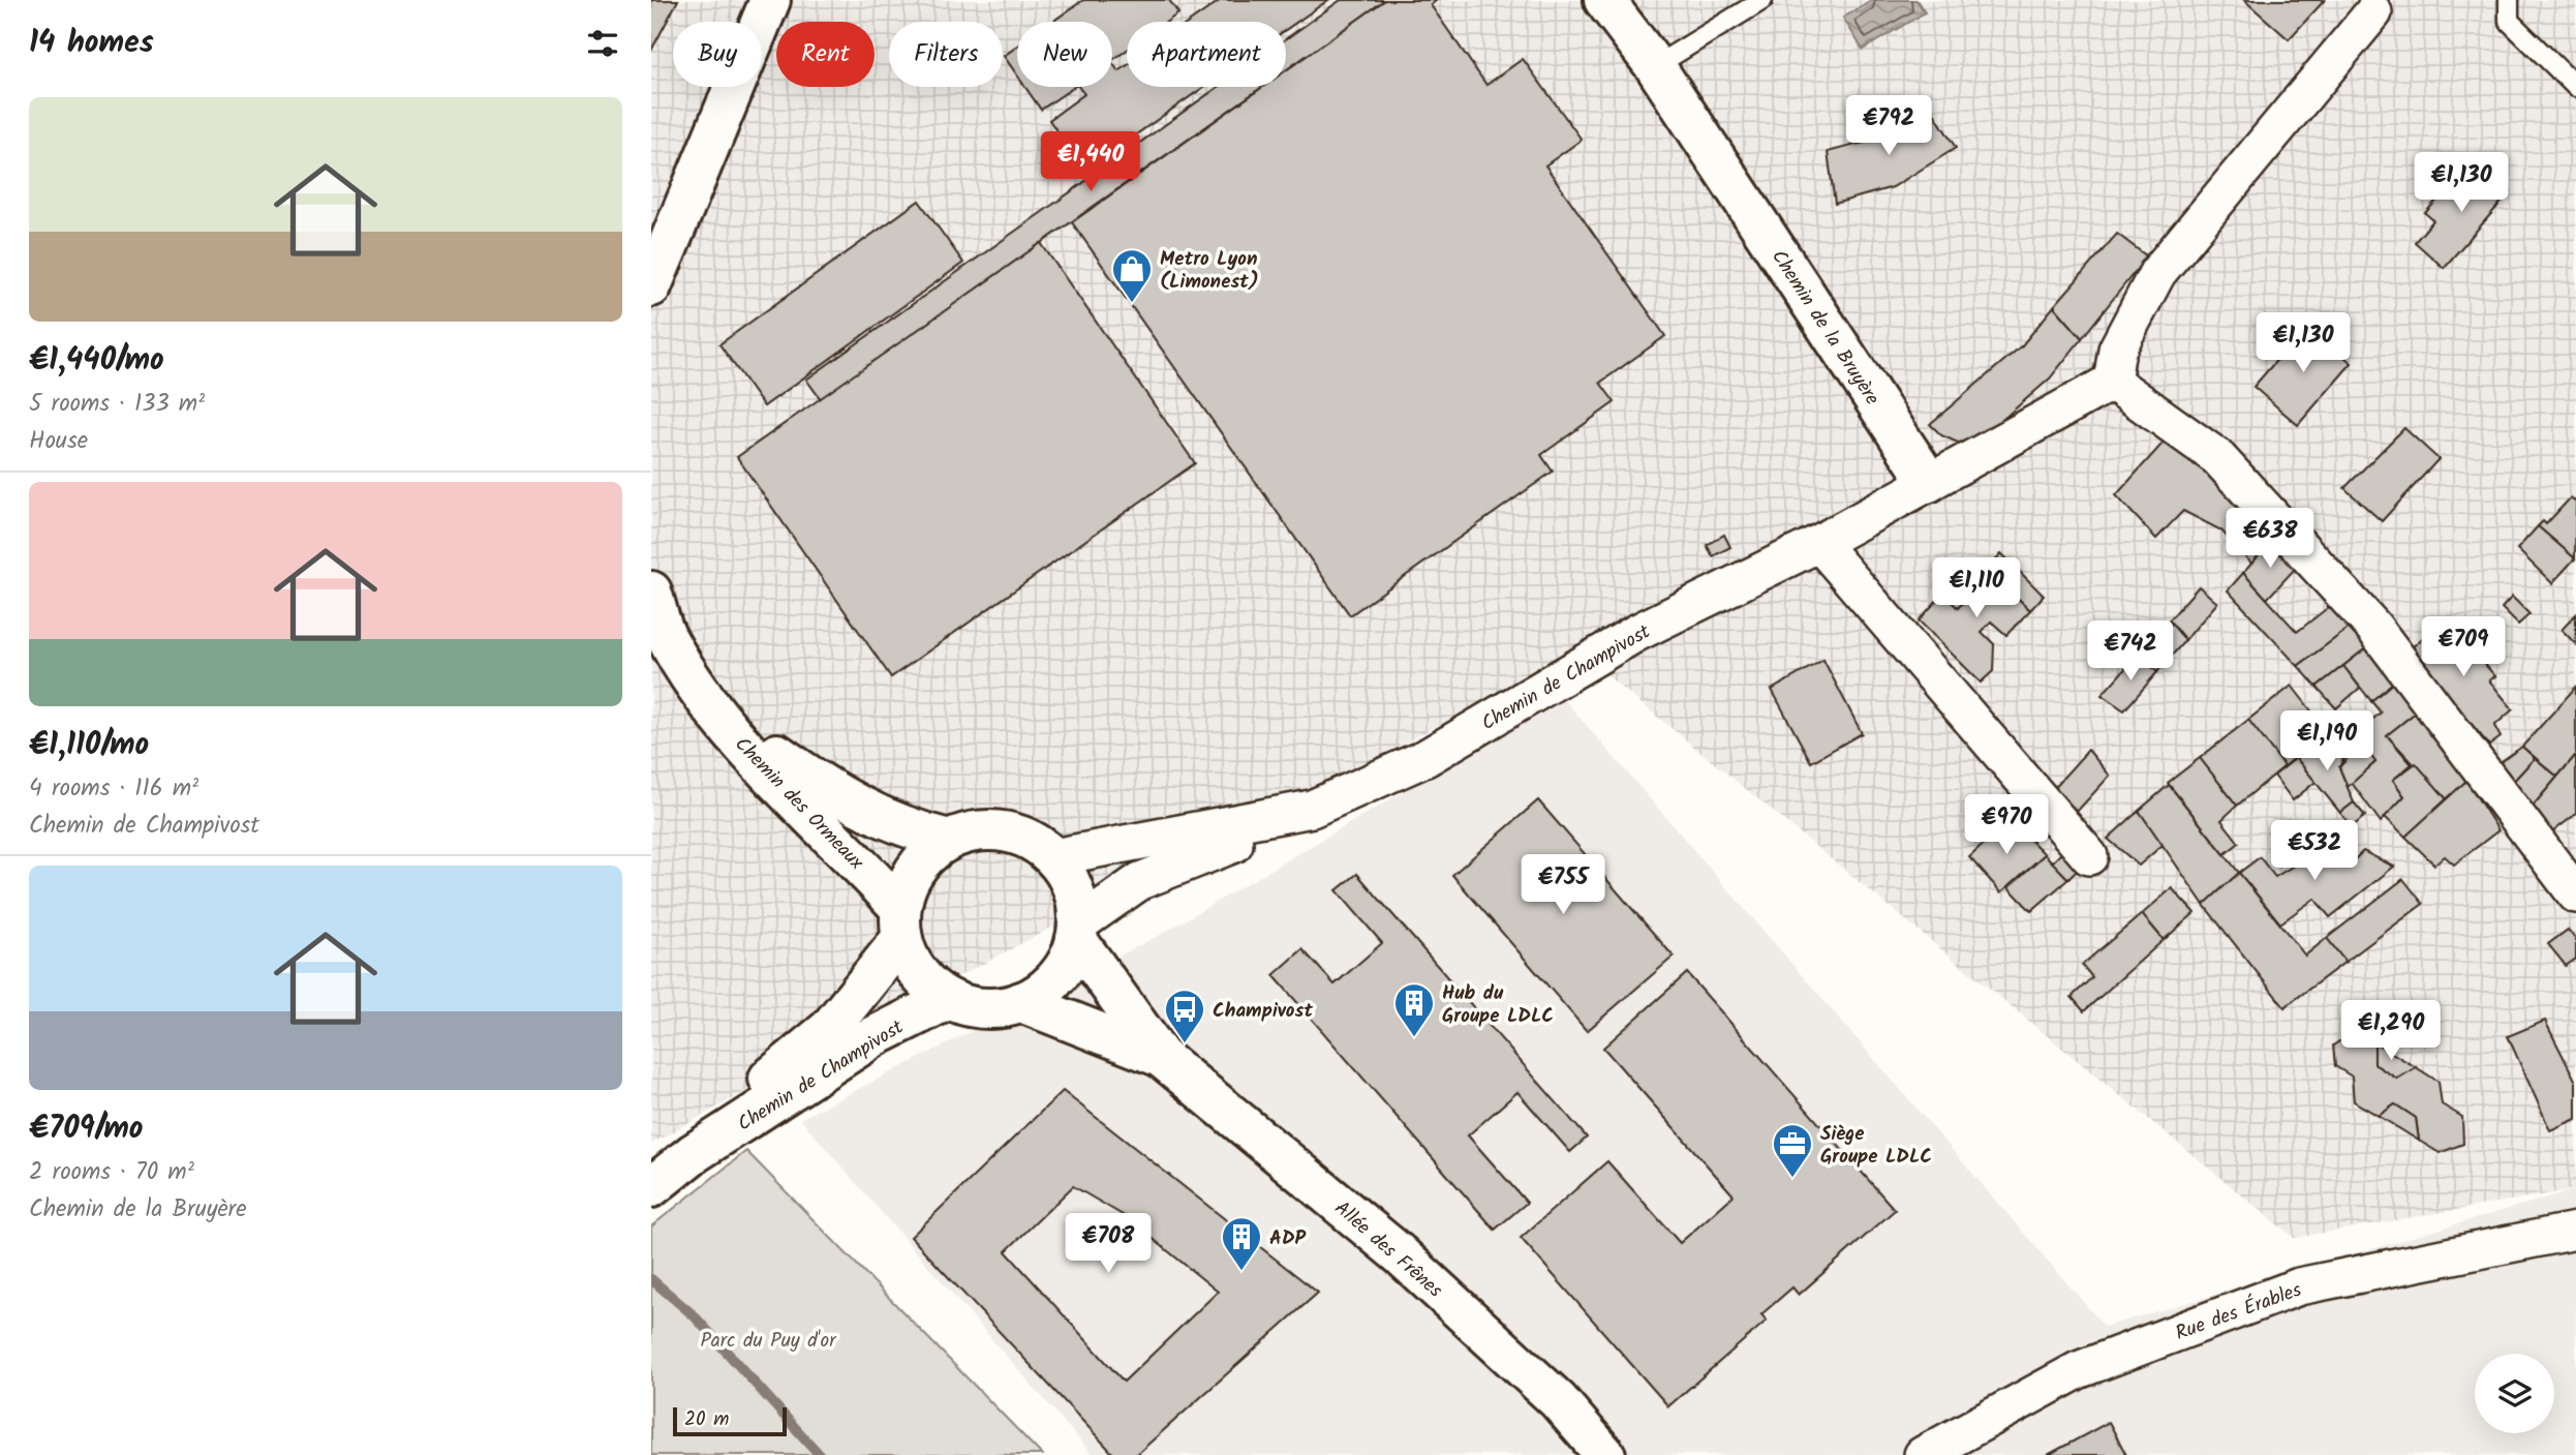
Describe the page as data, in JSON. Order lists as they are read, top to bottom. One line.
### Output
{"streets":{"street":["Chemin de la Bruyère","Chemin de Champivost","Chemin des Ormeaux","Allée des Frênes","Rue des Érables"]},"crossings":[["Chemin de la Bruyère","Chemin de Champivost"],["Chemin de Champivost","Chemin des Ormeaux"],["Chemin de Champivost","Allée des Frênes"],["Chemin des Ormeaux","Allée des Frênes"]],"parks":["Parc du Puy d'or"],"places":{"shop":["Metro Lyon (Limonest)"],"building":["Hub du Groupe LDLC","ADP"],"bus stop":["Champivost"],"office":["Siège Groupe LDLC"]},"scale_bar":"20 m","page":{"heading":"14 homes","chip":["Buy","Rent","Filters","New","Apartment"],"list":[{"name":"€1,440/mo","note":"5 rooms · 133 m² · House"},{"name":"€1,110/mo","note":"4 rooms · 116 m² · Chemin de Champivost"},{"name":"€709/mo","note":"2 rooms · 70 m² · Chemin de la Bruyère"}],"price":["€792","€1,440","€1,130","€1,130","€638","€1,110","€709","€742","€1,190","€970","€532","€755","€1,290","€708"],"scale":"20 m"}}
